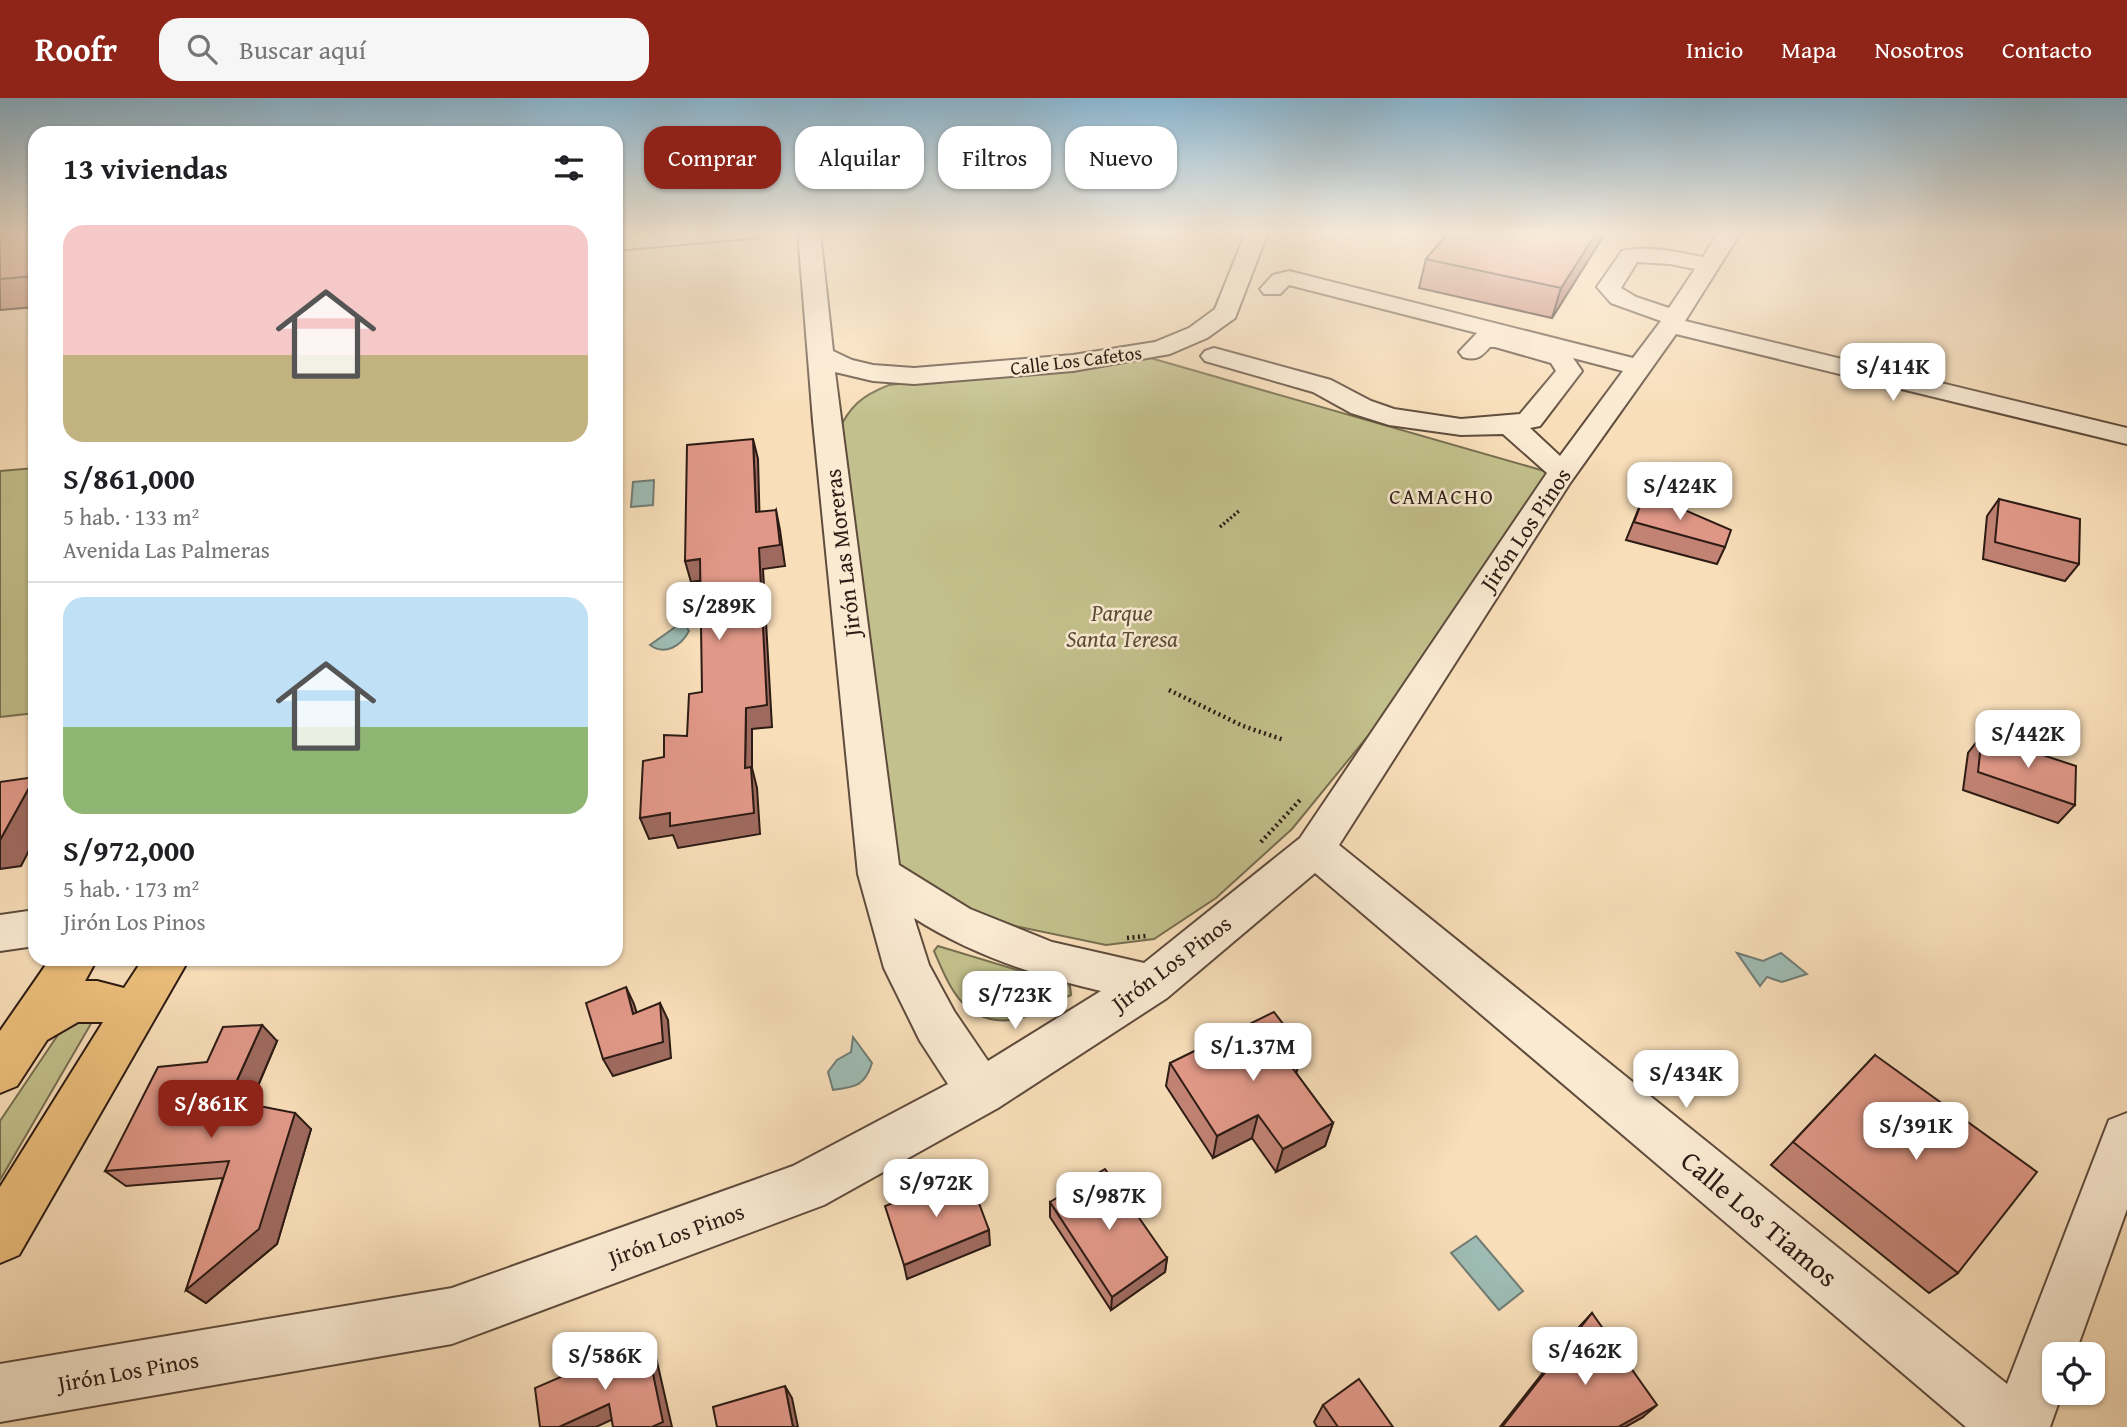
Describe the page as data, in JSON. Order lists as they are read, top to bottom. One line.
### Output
{"streets":{"street":["Calle Los Cafetos","Jirón Los Pinos","Jirón Las Moreras","Calle Los Tiamos"]},"crossings":[["Calle Los Cafetos","Jirón Las Moreras"],["Jirón Los Pinos","Jirón Las Moreras"],["Jirón Los Pinos","Calle Los Tiamos"]],"districts":["CAMACHO"],"parks":["Parque Santa Teresa"],"page":{"header":"Roofr","search":"Buscar aquí","nav":["Inicio","Mapa","Nosotros","Contacto"],"chip":["Comprar","Alquilar","Filtros","Nuevo"],"heading":"13 viviendas","list":[{"name":"S/861,000","note":"5 hab. · 133 m² · Avenida Las Palmeras"},{"name":"S/972,000","note":"5 hab. · 173 m² · Jirón Los Pinos"}],"price":["S/414K","S/424K","S/289K","S/442K","S/723K","S/1.37M","S/434K","S/861K","S/391K","S/972K","S/987K","S/462K","S/586K"]}}
